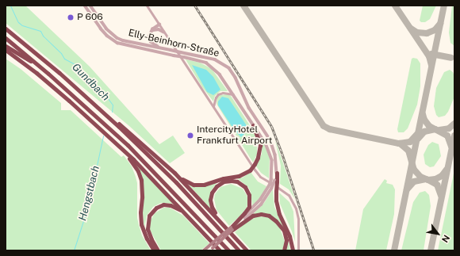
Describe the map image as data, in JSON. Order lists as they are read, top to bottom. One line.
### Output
{"streets":{"street":["Elly-Beinhorn-Straße"]},"water":["Gundbach","Hengstbach"],"places":["P 606","IntercityHotel Frankfurt Airport"],"north":"bottom right"}
